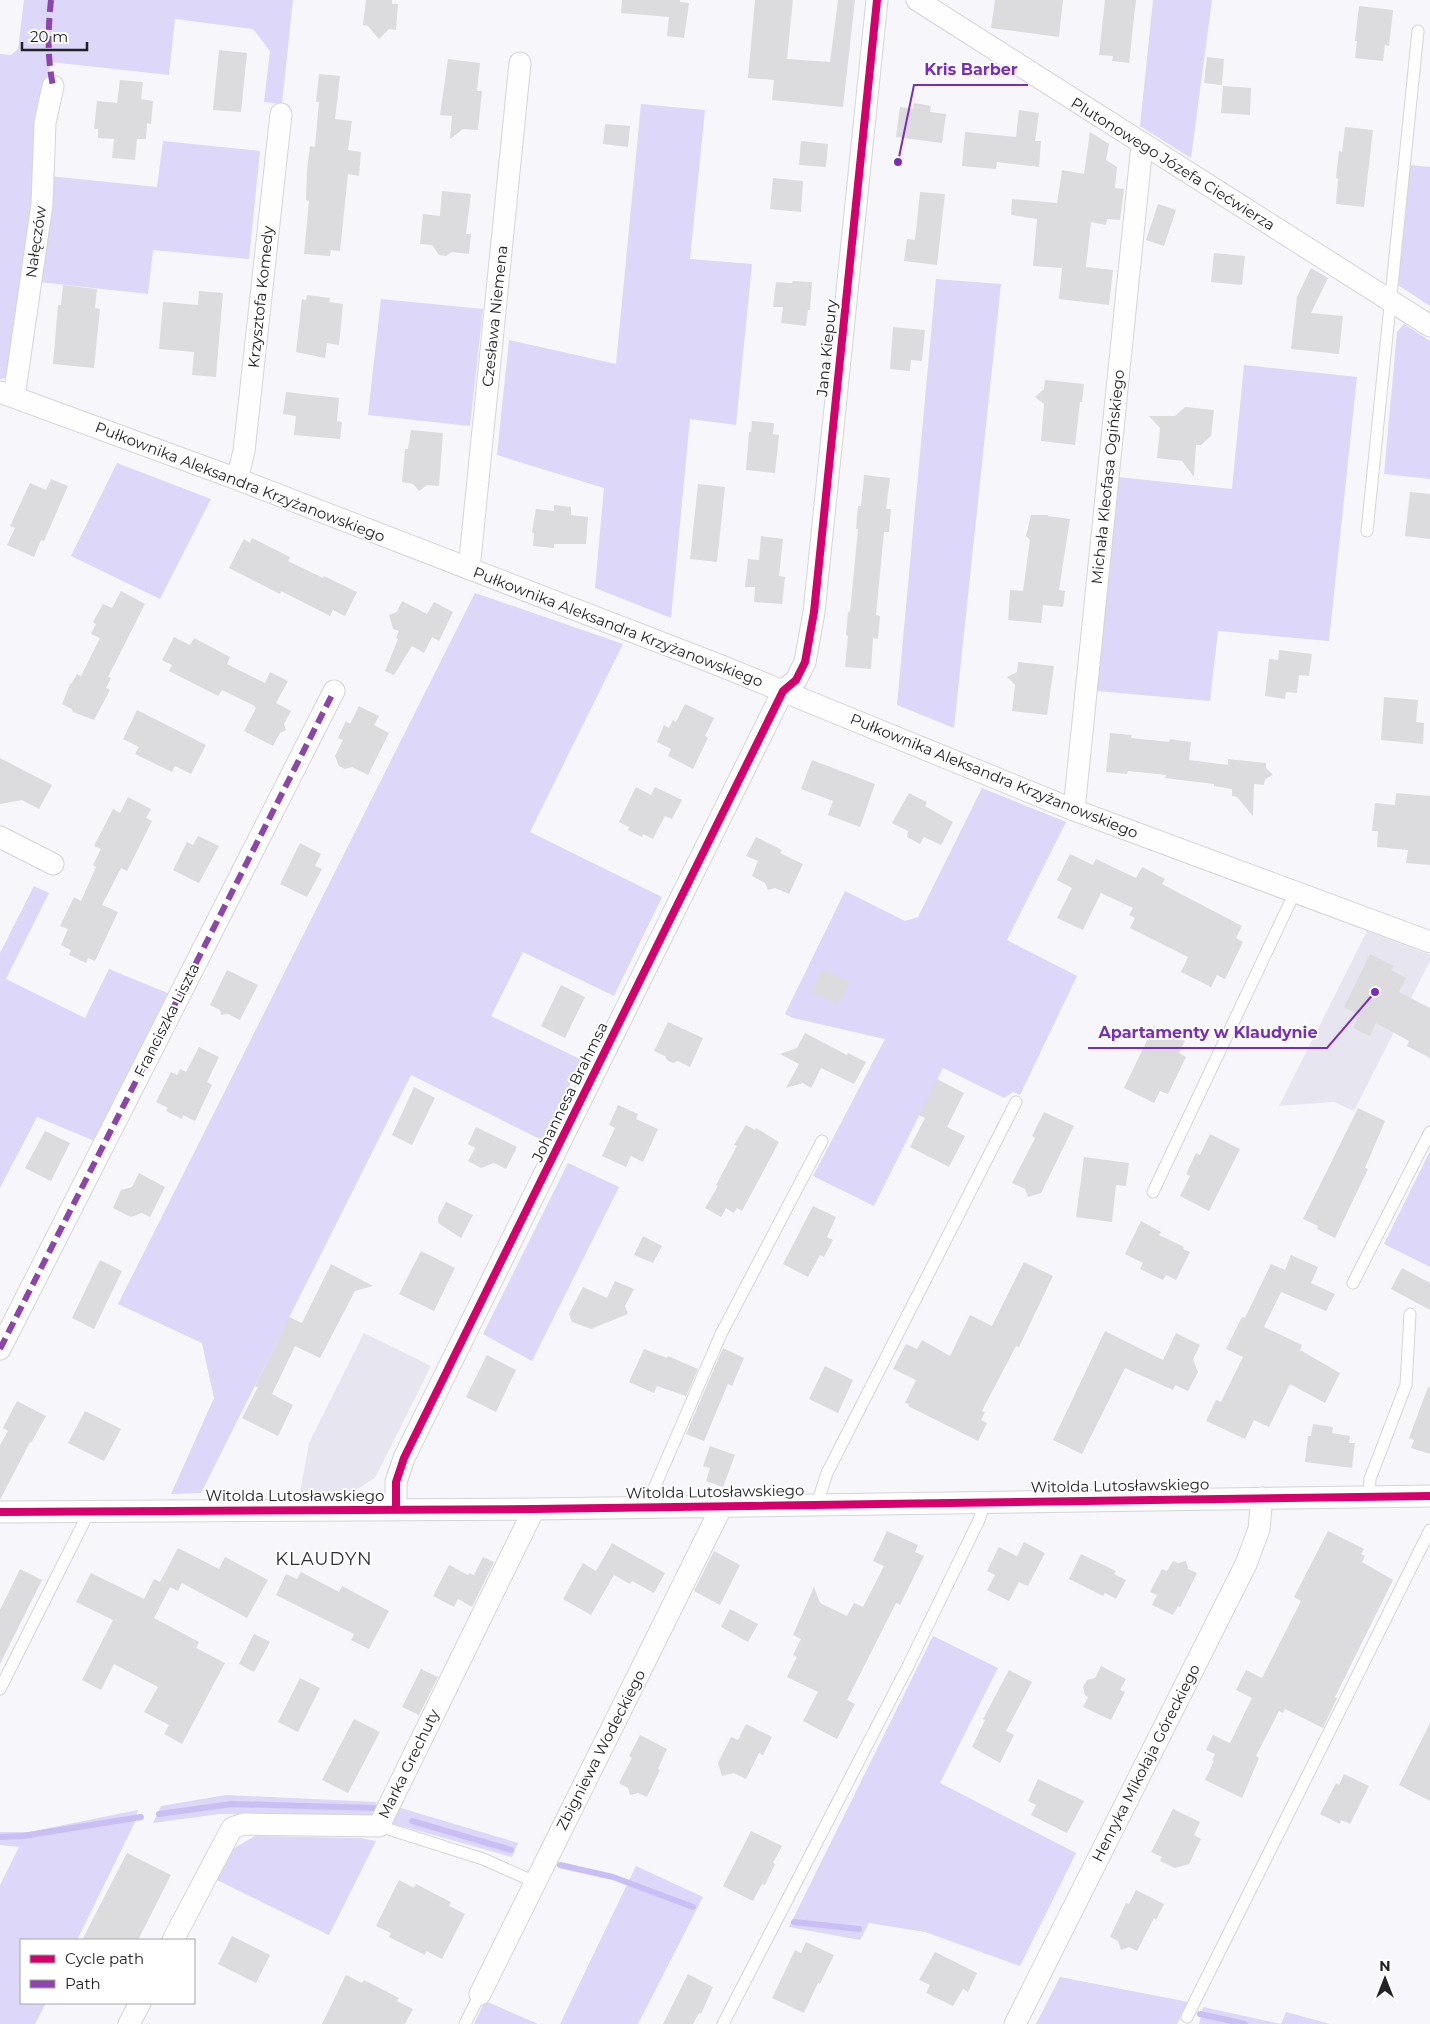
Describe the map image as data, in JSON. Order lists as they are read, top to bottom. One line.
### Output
{"streets":{"street":["Plutonowego Józefa Ciećwierza","Nałęczów","Krzysztofa Komedy","Czesława Niemena","Jana Kiepury","Michała Kleofasa Ogińskiego","Pułkownika Aleksandra Krzyżanowskiego","Franciszka Liszta","Johannesa Brahmsa","Witolda Lutosławskiego","Zbigniewa Wodeckiego","Henryka Mikołaja Góreckiego","Marka Grechuty"]},"crossings":[["Plutonowego Józefa Ciećwierza","Michała Kleofasa Ogińskiego"],["Nałęczów","Pułkownika Aleksandra Krzyżanowskiego"],["Krzysztofa Komedy","Pułkownika Aleksandra Krzyżanowskiego"],["Czesława Niemena","Pułkownika Aleksandra Krzyżanowskiego"],["Jana Kiepury","Pułkownika Aleksandra Krzyżanowskiego"],["Jana Kiepury","Johannesa Brahmsa"],["Michała Kleofasa Ogińskiego","Pułkownika Aleksandra Krzyżanowskiego"],["Pułkownika Aleksandra Krzyżanowskiego","Johannesa Brahmsa"],["Johannesa Brahmsa","Witolda Lutosławskiego"],["Witolda Lutosławskiego","Zbigniewa Wodeckiego"],["Witolda Lutosławskiego","Henryka Mikołaja Góreckiego"],["Witolda Lutosławskiego","Marka Grechuty"]],"districts":["KLAUDYN"],"places":["Kris Barber","Apartamenty w Klaudynie"],"legend":["Cycle path","Path"],"scale_bar":"20 m","north":"top"}
